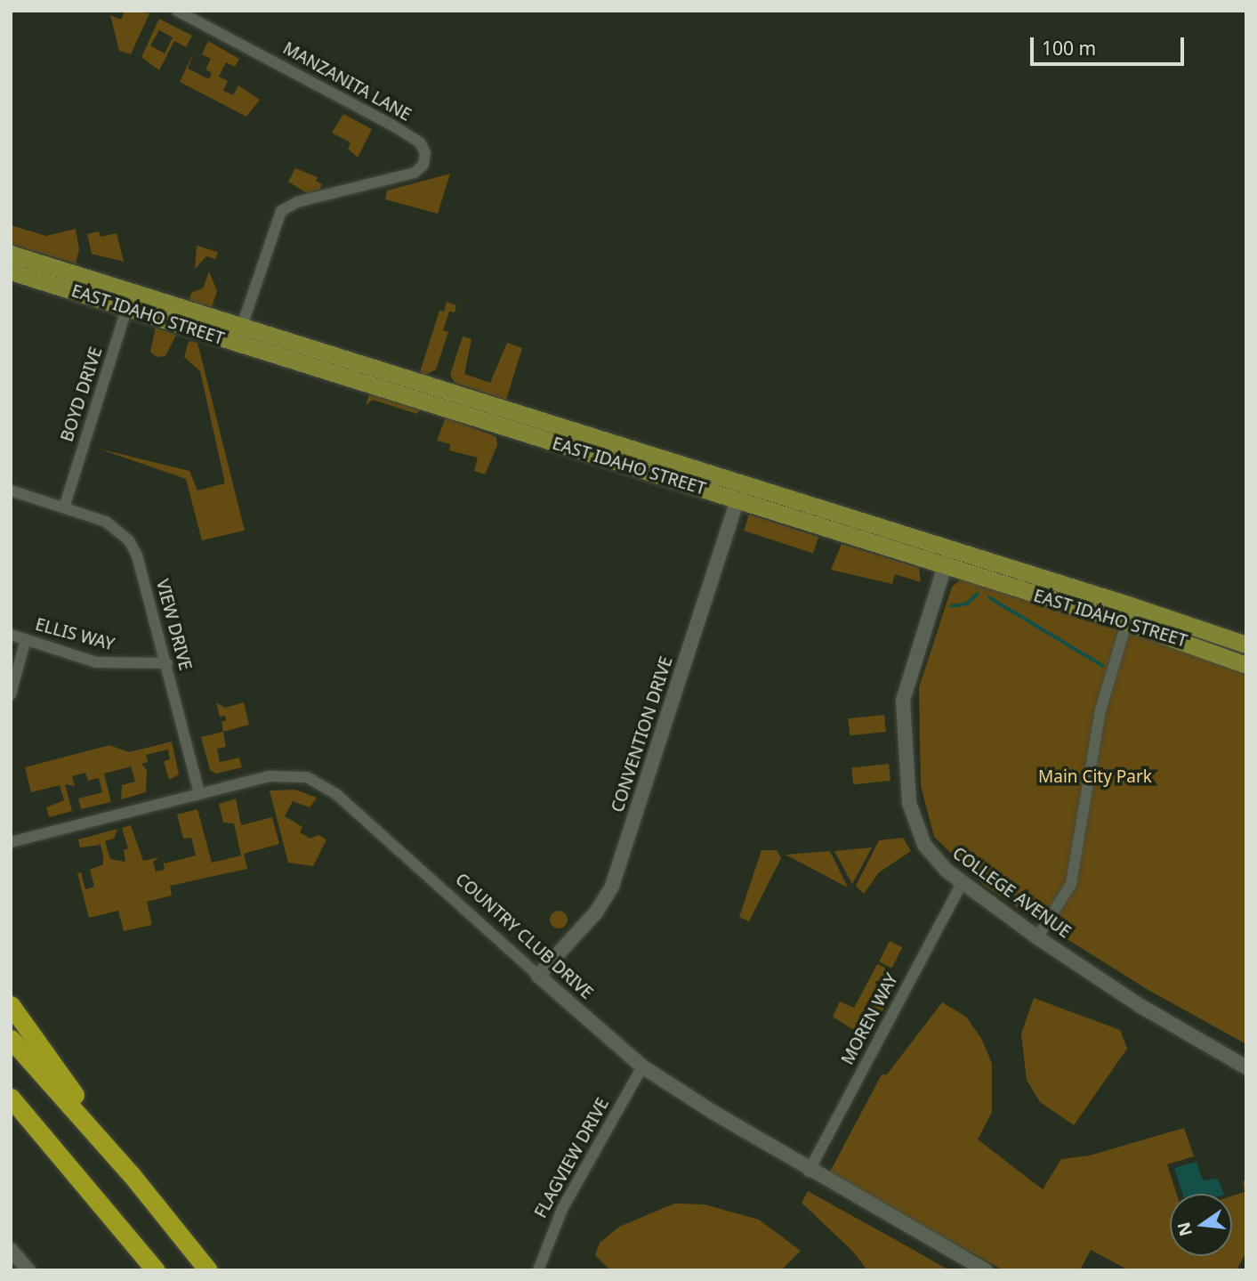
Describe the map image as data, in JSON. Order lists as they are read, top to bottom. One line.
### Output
{"streets":{"main road":["EAST IDAHO STREET"],"street":["MANZANITA LANE","BOYD DRIVE","VIEW DRIVE","ELLIS WAY","CONVENTION DRIVE","COLLEGE AVENUE","COUNTRY CLUB DRIVE","MOREN WAY","FLAGVIEW DRIVE"]},"crossings":[["MANZANITA LANE","EAST IDAHO STREET"],["EAST IDAHO STREET","BOYD DRIVE"],["EAST IDAHO STREET","CONVENTION DRIVE"],["EAST IDAHO STREET","COLLEGE AVENUE"],["BOYD DRIVE","VIEW DRIVE"],["VIEW DRIVE","ELLIS WAY"],["VIEW DRIVE","COUNTRY CLUB DRIVE"],["CONVENTION DRIVE","COUNTRY CLUB DRIVE"],["COLLEGE AVENUE","MOREN WAY"],["COUNTRY CLUB DRIVE","MOREN WAY"],["COUNTRY CLUB DRIVE","FLAGVIEW DRIVE"]],"parks":["Main City Park"],"scale_bar":"100 m","north":"left"}
